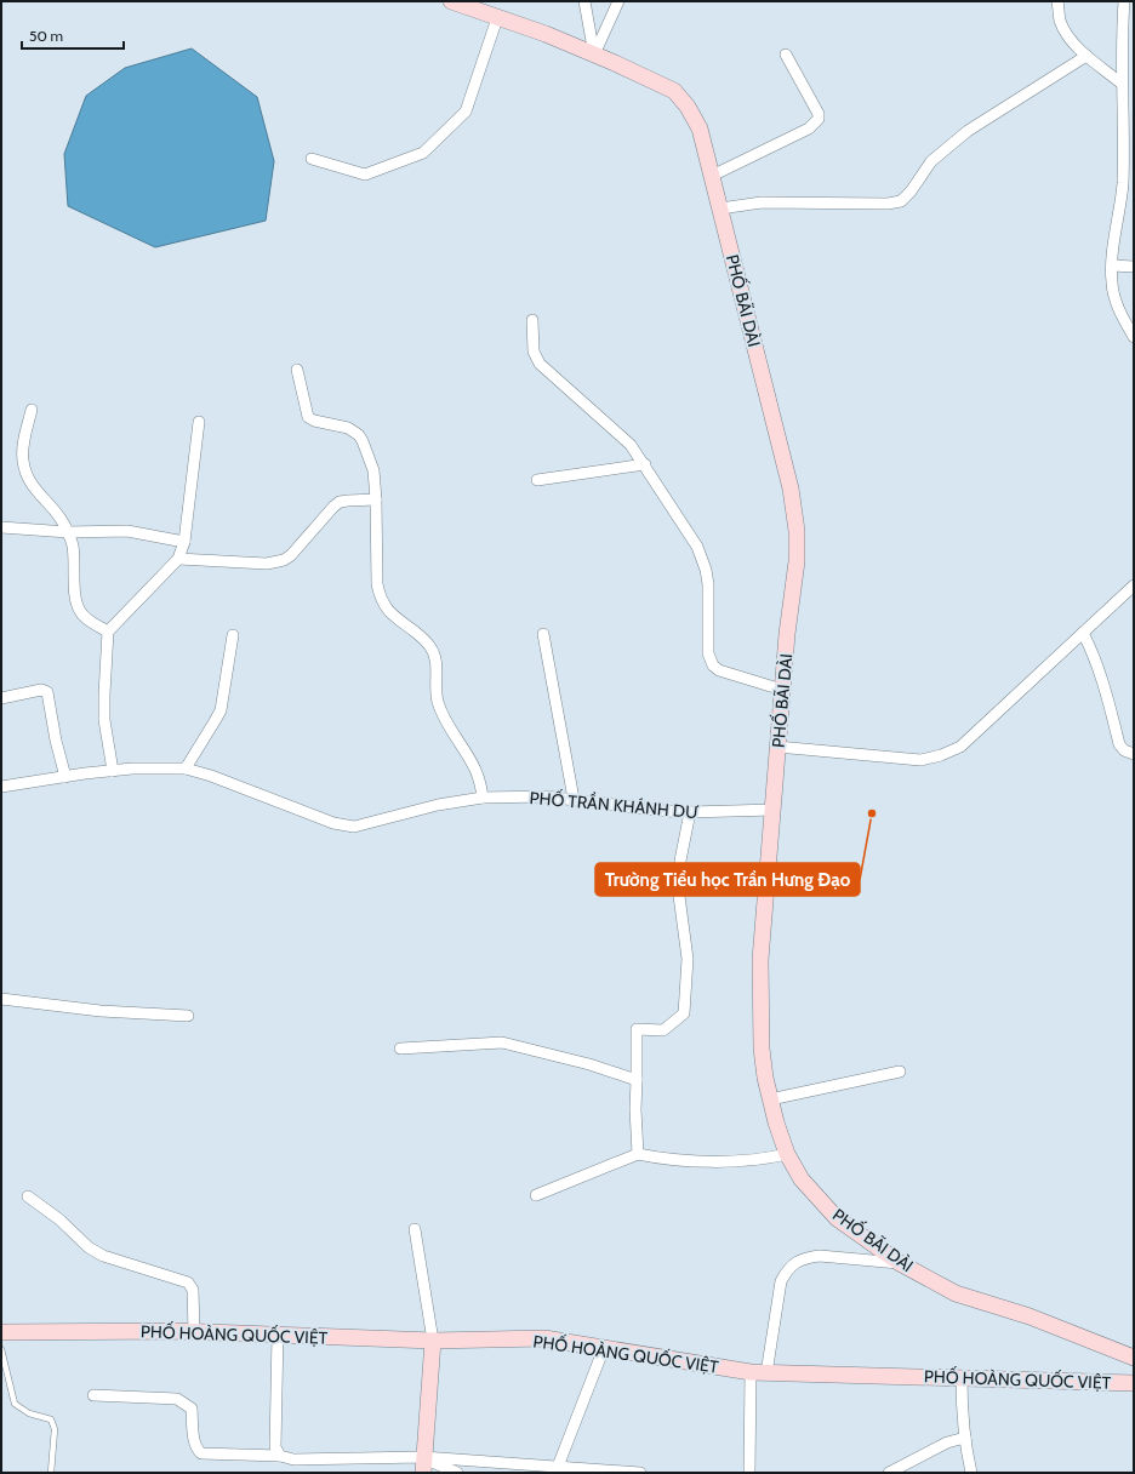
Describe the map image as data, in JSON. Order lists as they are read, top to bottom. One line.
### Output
{"streets":{"street":["PHỐ BÃI DÀI","PHỐ TRẦN KHÁNH DƯ","PHỐ HOÀNG QUỐC VIỆT"]},"crossings":[["PHỐ BÃI DÀI","PHỐ TRẦN KHÁNH DƯ"]],"places":["Trường Tiểu học Trần Hưng Đạo"],"scale_bar":"50 m"}
